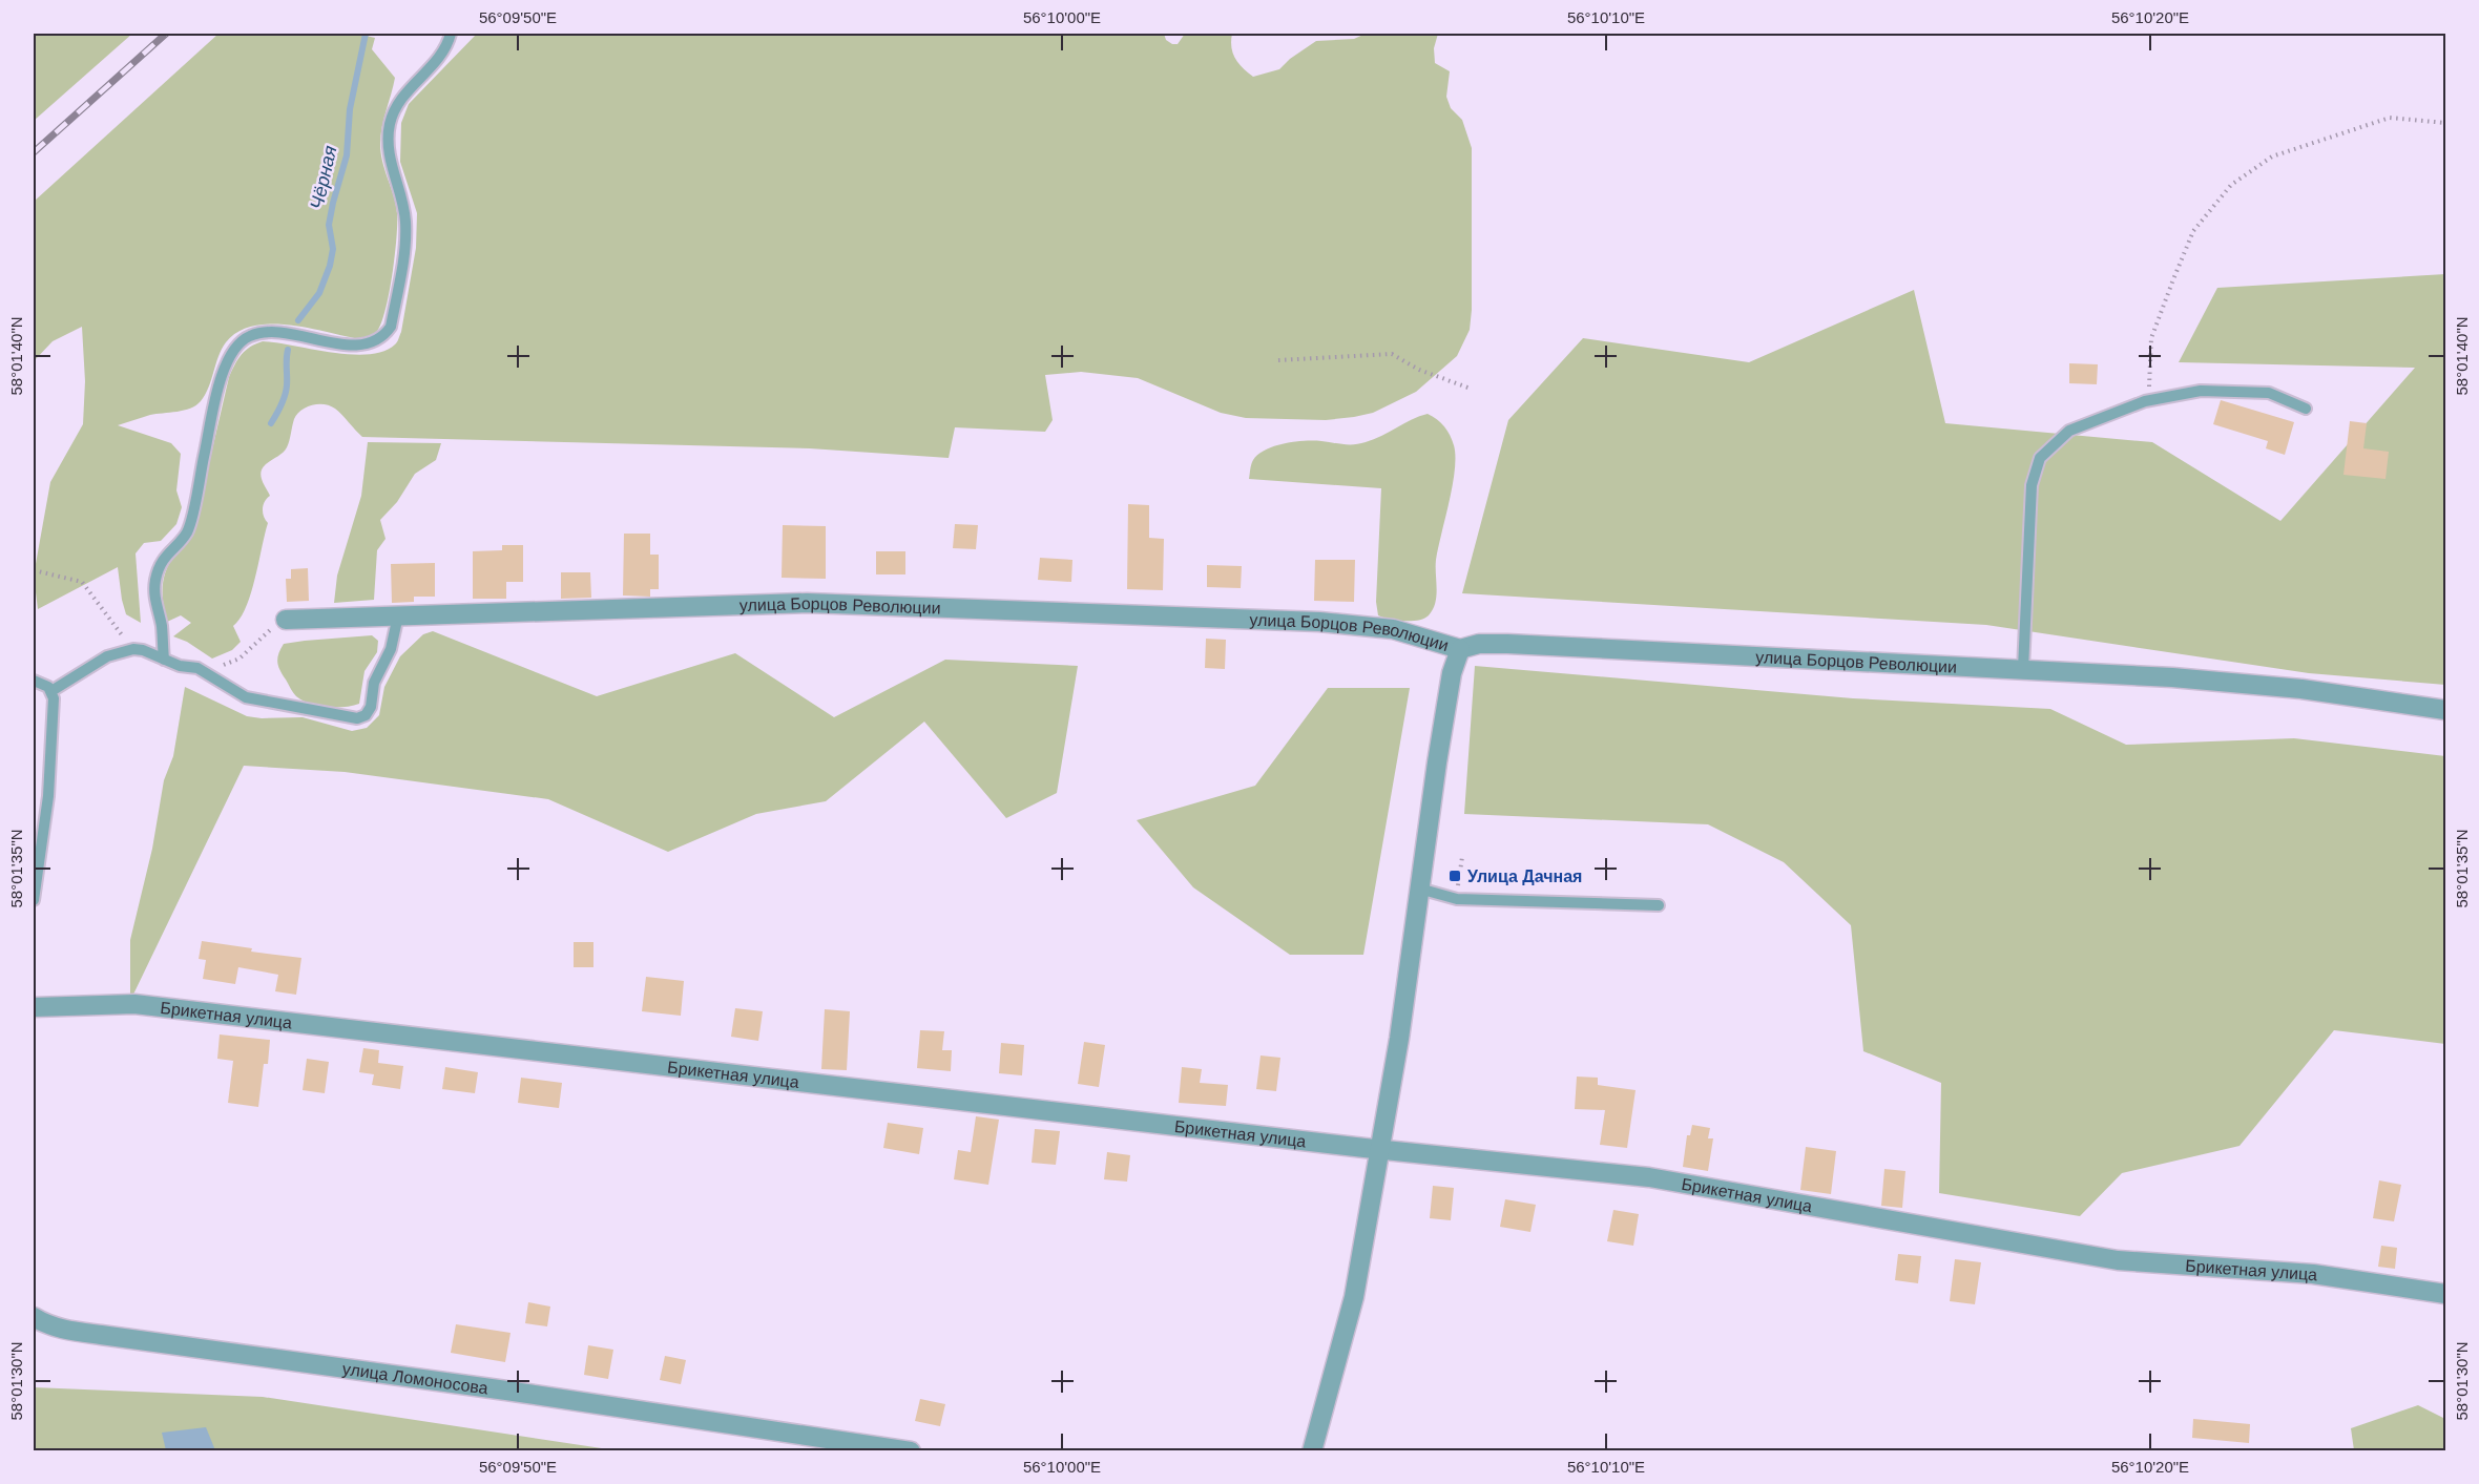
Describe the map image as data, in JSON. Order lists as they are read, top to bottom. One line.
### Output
{"streets":{"street":["улица Борцов Революции","Брикетная улица","улица Ломоносова"]},"water":["Чёрная"],"places":{"transit":["Улица Дачная"]},"coordinates":["56°09'50\"E","56°10'00\"E","56°10'10\"E","56°10'20\"E","58°01'40\"N","58°01'35\"N","58°01'30\"N"]}
